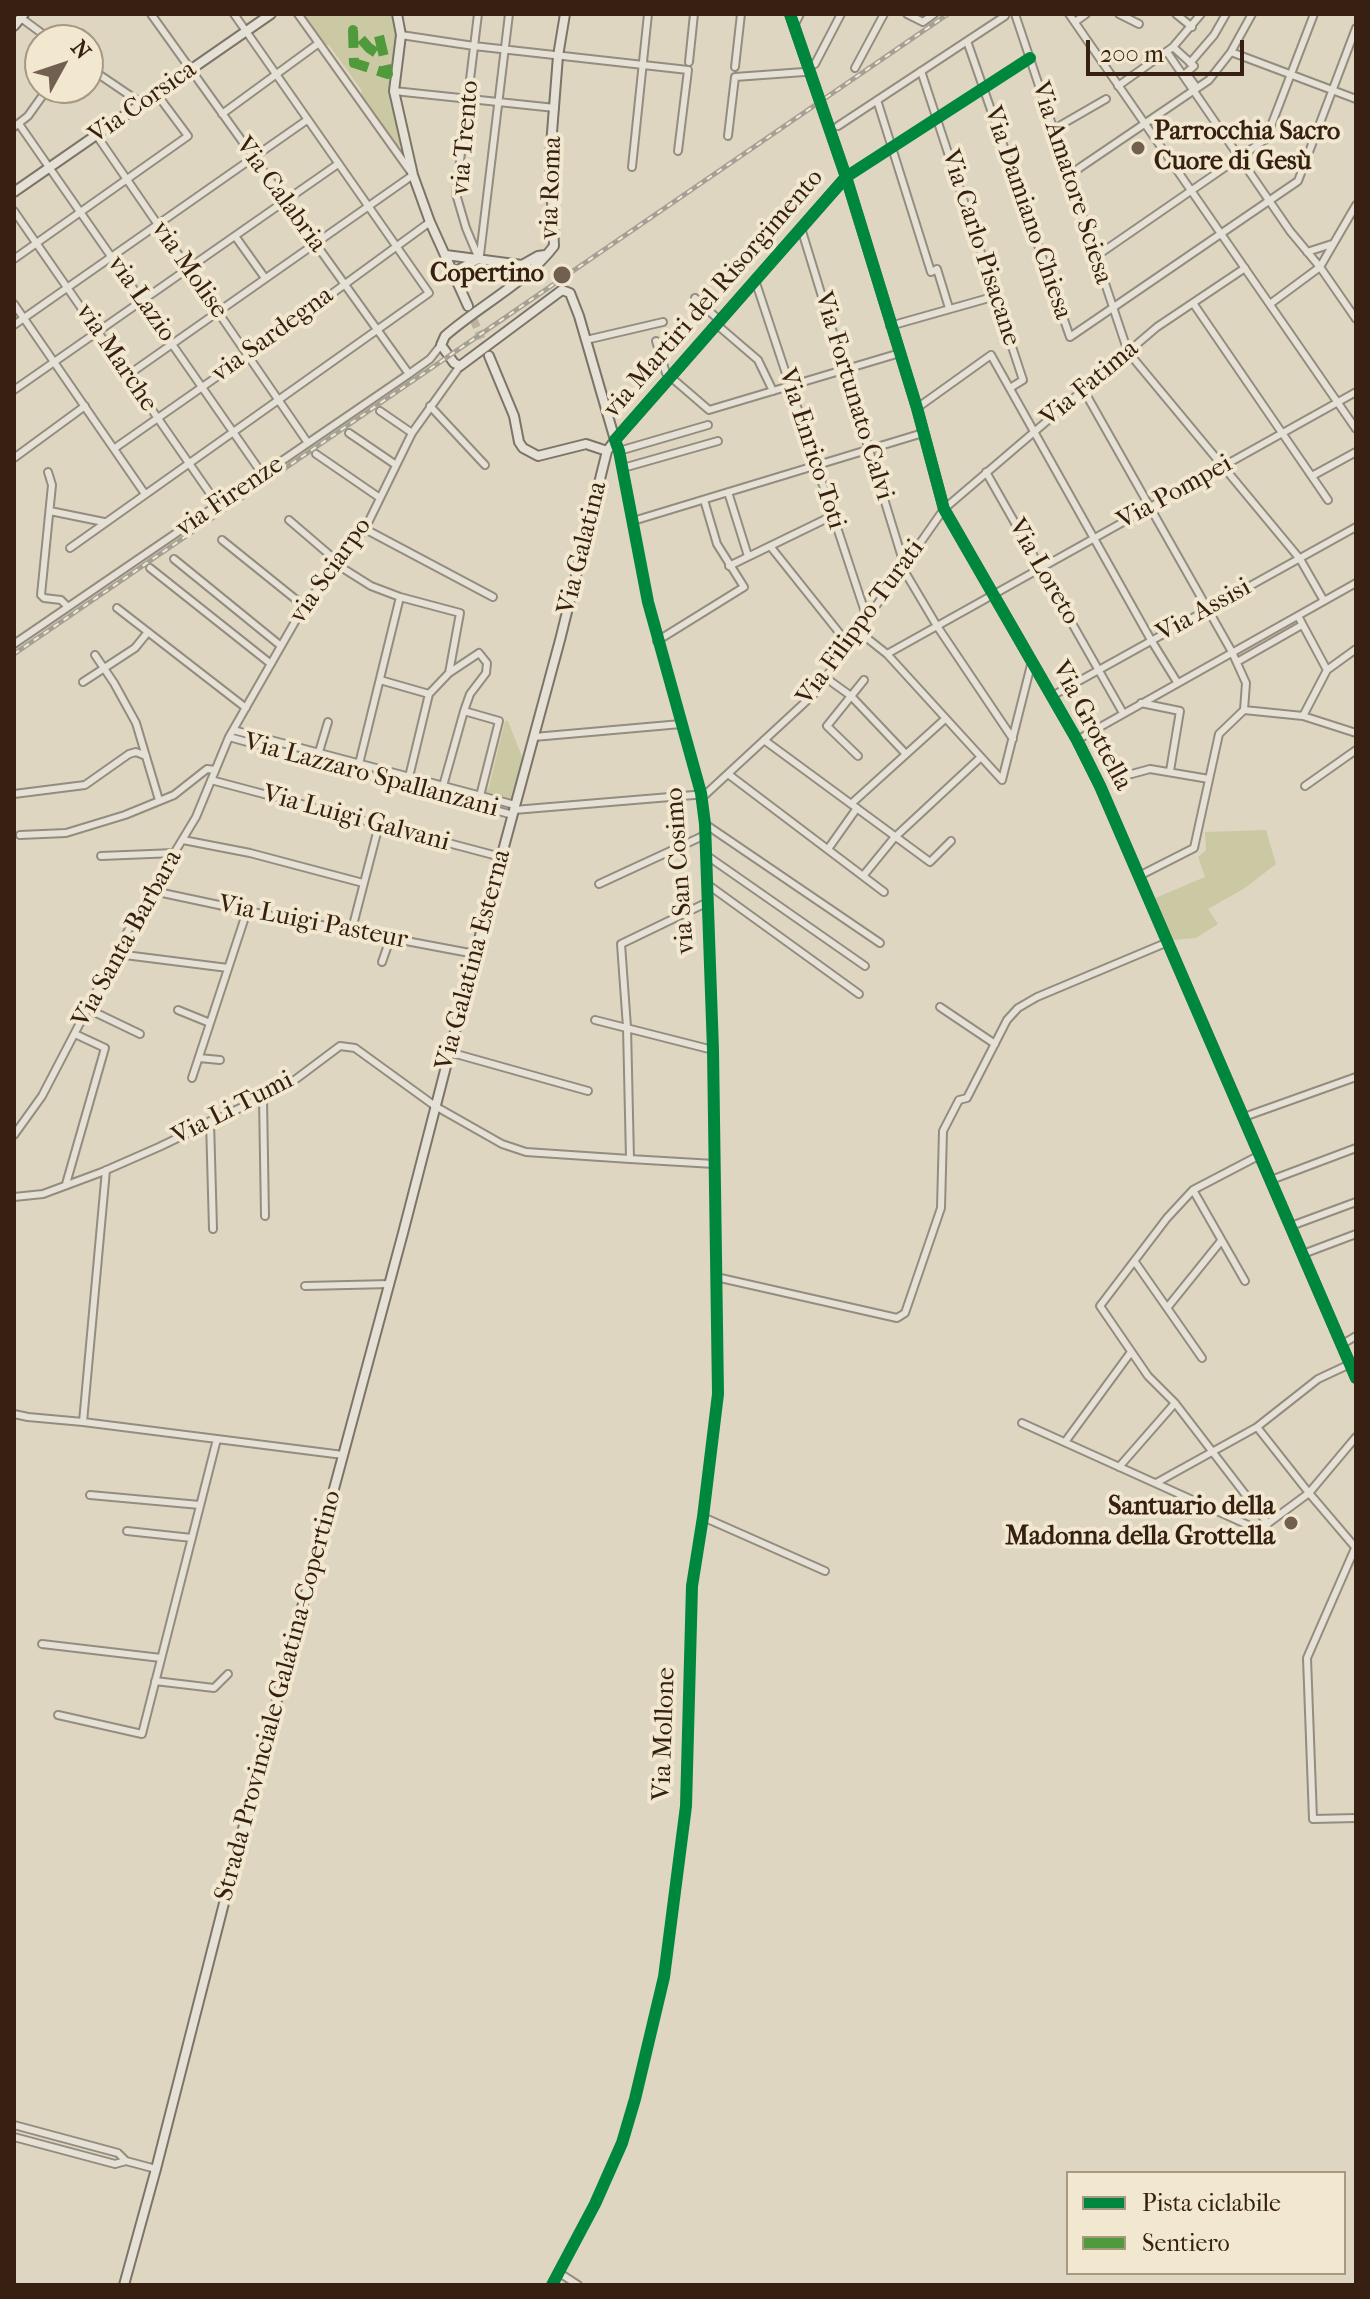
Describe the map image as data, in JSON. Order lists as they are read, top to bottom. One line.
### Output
{"streets":{"street":["Via Corsica","via Trento","Via Amatore Sciesa","via Roma","Via Calabria","Via Damiano Chiesa","Via Carlo Pisacane","via Molise","via Martiri del Risorgimento","via Lazio","via Sardegna","via Marche","Via Fatima","Via Fortunato Calvi","Via Enrico Toti","Via Pompei","via Firenze","Via Galatina","via Sciarpo","Via Loreto","Via Assisi","Via Filippo Turati","Via Grottella","Via Lazzaro Spallanzani","Via Luigi Galvani","via San Cosimo","Via Luigi Pasteur","Via Santa Barbara","Via Galatina Esterna","Via Li Tumi","Strada Provinciale Galatina-Copertino","Via Mollone"]},"crossings":[["Via Corsica","Via Calabria"],["Via Corsica","via Molise"],["Via Corsica","via Lazio"],["Via Amatore Sciesa","Via Damiano Chiesa"],["Via Amatore Sciesa","Via Fatima"],["Via Amatore Sciesa","Via Pompei"],["Via Amatore Sciesa","Via Assisi"],["via Roma","via Firenze"],["Via Calabria","via Sardegna"],["Via Calabria","via Firenze"],["via Molise","via Sardegna"],["via Molise","via Firenze"],["via Martiri del Risorgimento","Via Fortunato Calvi"],["via Martiri del Risorgimento","Via Enrico Toti"],["via Martiri del Risorgimento","Via Galatina"],["via Martiri del Risorgimento","Via Grottella"],["via Martiri del Risorgimento","via San Cosimo"],["via Lazio","via Sardegna"],["via Lazio","via Firenze"],["via Sardegna","via Marche"],["via Marche","via Firenze"],["Via Fatima","Via Loreto"],["Via Fatima","Via Filippo Turati"],["Via Fatima","Via Grottella"],["Via Fortunato Calvi","Via Pompei"],["Via Fortunato Calvi","Via Filippo Turati"],["Via Enrico Toti","Via Filippo Turati"],["Via Pompei","Via Loreto"],["Via Pompei","Via Grottella"],["Via Galatina","Via Lazzaro Spallanzani"],["Via Galatina","via San Cosimo"],["Via Galatina","Via Galatina Esterna"],["via Sciarpo","Via Lazzaro Spallanzani"],["via Sciarpo","Via Santa Barbara"],["Via Loreto","Via Assisi"],["Via Assisi","Via Grottella"],["Via Filippo Turati","Via Grottella"],["Via Filippo Turati","via San Cosimo"],["Via Lazzaro Spallanzani","Via Santa Barbara"],["Via Lazzaro Spallanzani","Via Galatina Esterna"],["Via Luigi Galvani","Via Santa Barbara"],["Via Luigi Galvani","Via Galatina Esterna"],["via San Cosimo","Via Mollone"],["Via Luigi Pasteur","Via Santa Barbara"],["Via Luigi Pasteur","Via Galatina Esterna"],["Via Galatina Esterna","Via Li Tumi"],["Via Galatina Esterna","Strada Provinciale Galatina-Copertino"],["Via Li Tumi","Strada Provinciale Galatina-Copertino"]],"places":["Parrocchia Sacro Cuore di Gesù","Copertino","Santuario della Madonna della Grottella"],"legend":["Pista ciclabile","Sentiero"],"scale_bar":"200 m","north":"top right"}
